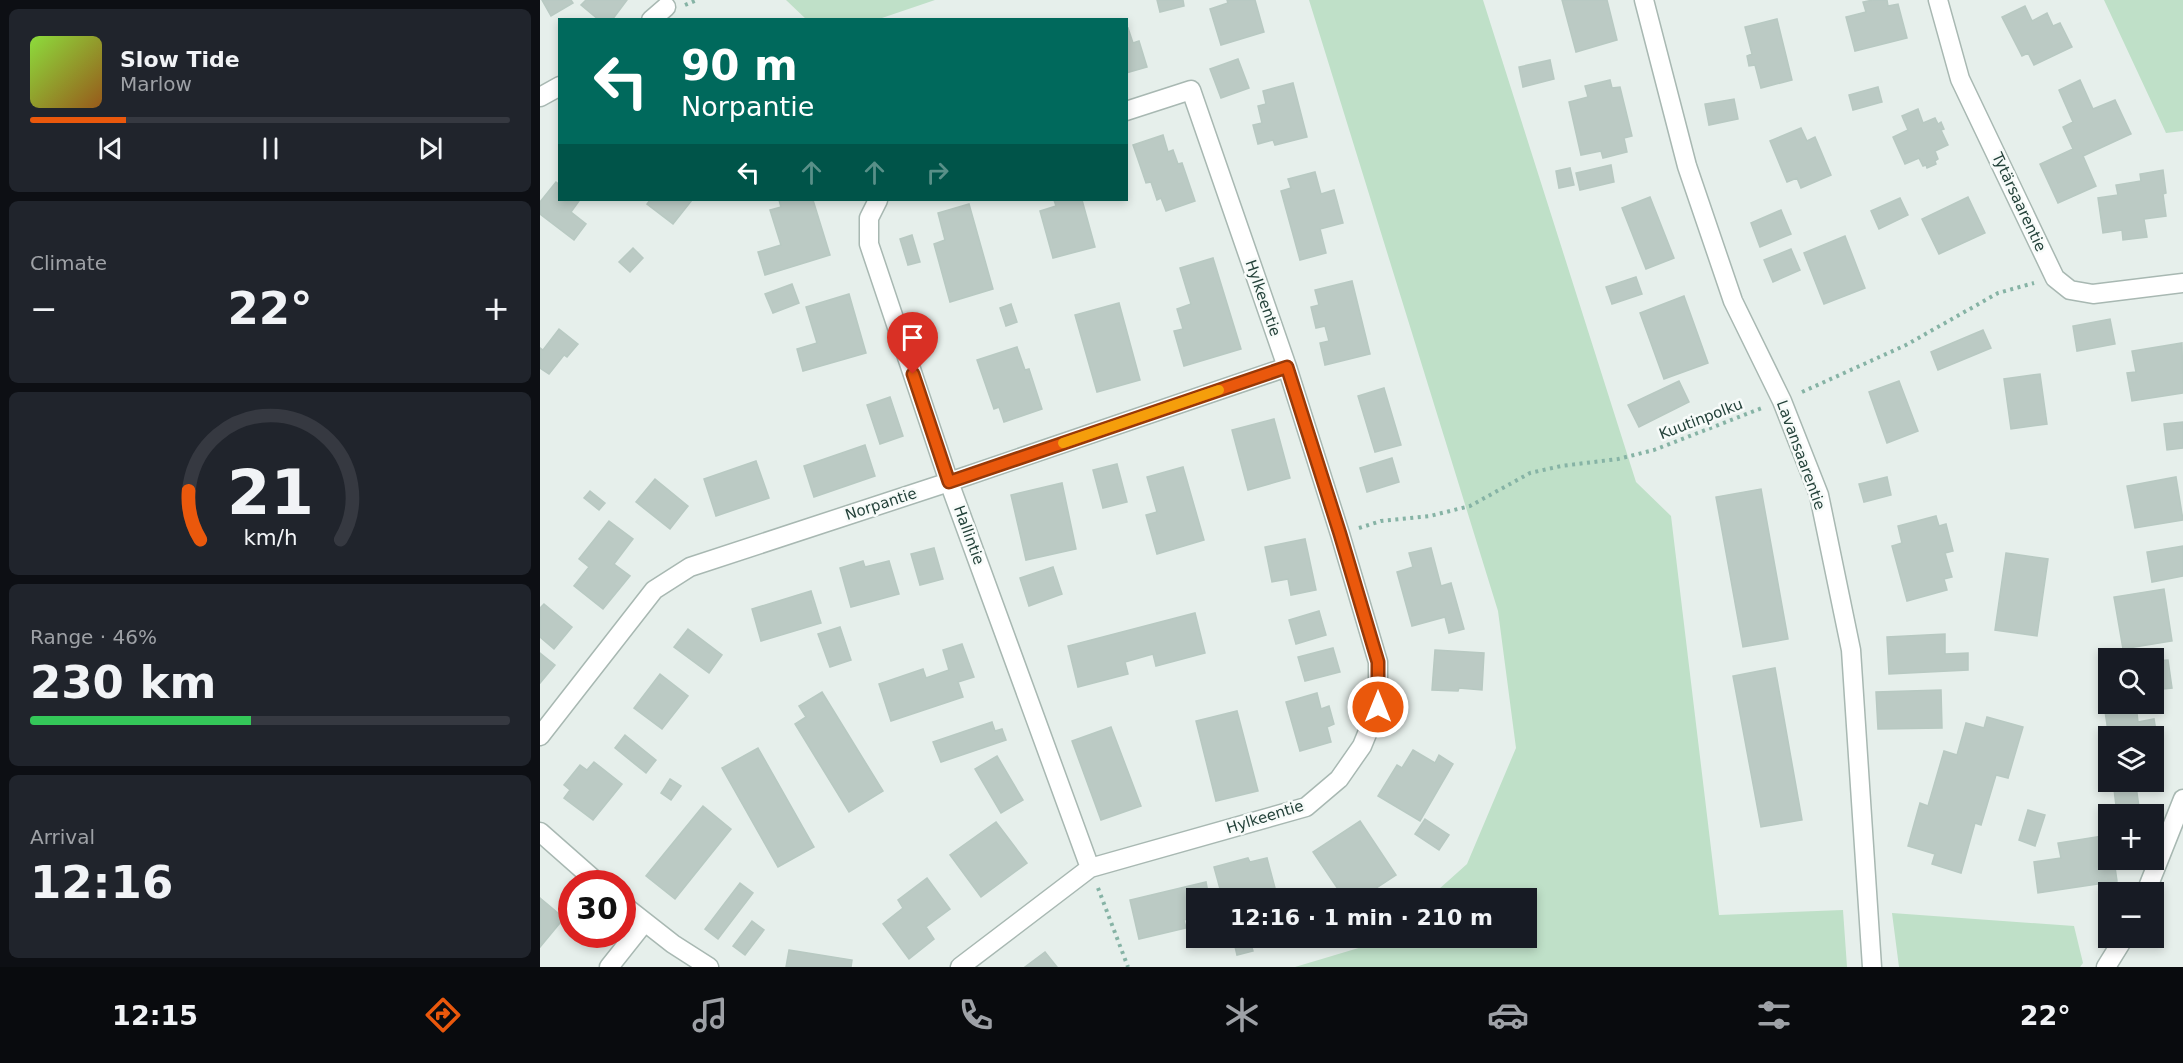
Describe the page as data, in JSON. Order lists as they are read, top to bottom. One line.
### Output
{"streets":{"street":["Tytärsaarentie","Hylkeentie","Lavansaarentie","Norpantie","Hallintie"],"path":["Kuutinpolku"]},"crossings":[["Tytärsaarentie","Kuutinpolku"],["Hylkeentie","Kuutinpolku"],["Hylkeentie","Norpantie"],["Hylkeentie","Hallintie"],["Kuutinpolku","Lavansaarentie"],["Norpantie","Hallintie"]],"page":{"turn":["90 m","Norpantie"],"song":["Slow Tide","Marlow"],"tile":["Climate",["Range · 46%","230 km"],["Arrival","12:16"]],"heat":["−","22°","+"],"map_buttons":["+","−"],"limit":"30","trip":"12:16 · 1 min · 210 m","tabs":["12:15","22°"],"gauge":["21","km/h"]}}
